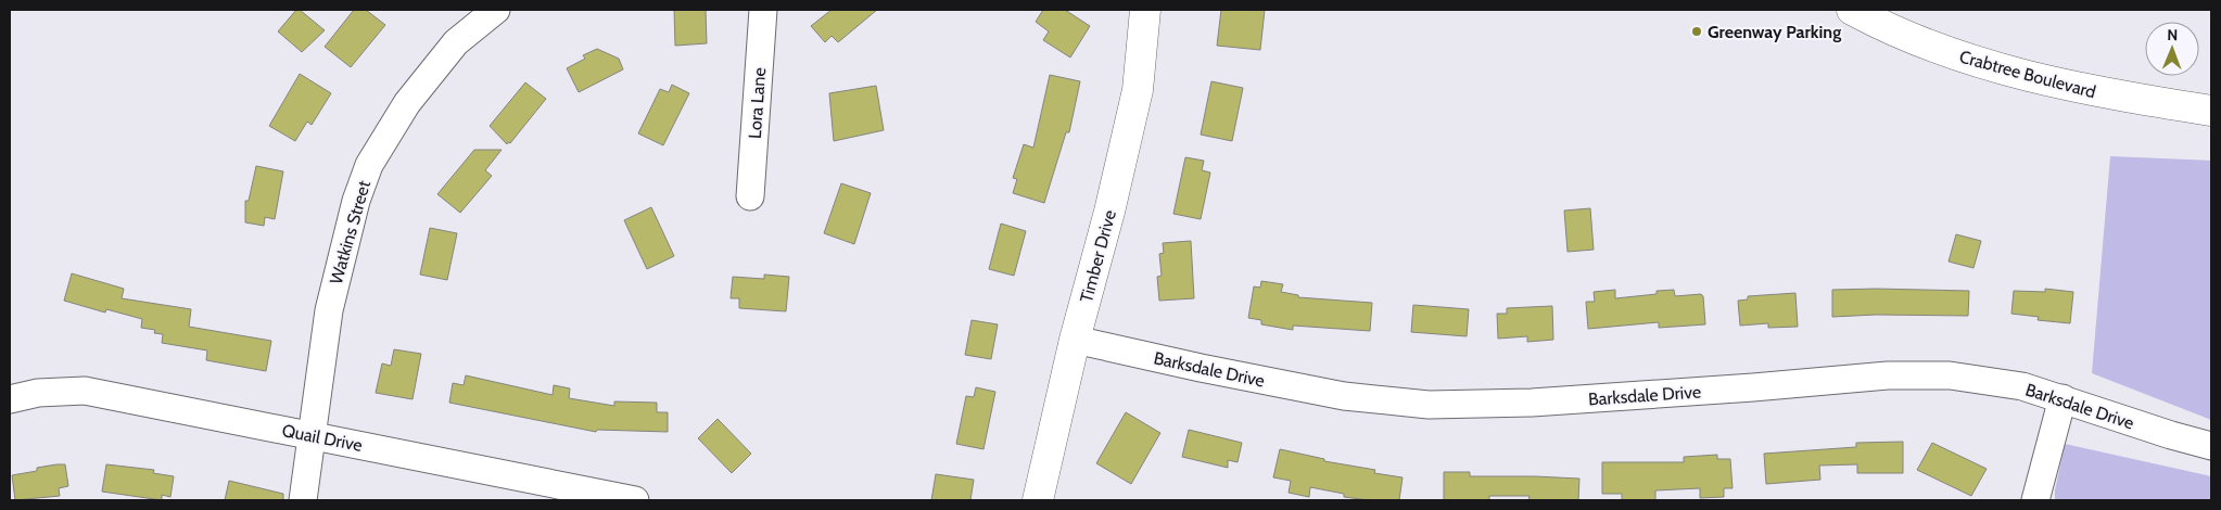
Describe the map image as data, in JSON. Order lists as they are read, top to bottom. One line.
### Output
{"streets":{"street":["Crabtree Boulevard","Lora Lane","Watkins Street","Timber Drive","Barksdale Drive","Quail Drive"]},"crossings":[["Watkins Street","Quail Drive"],["Timber Drive","Barksdale Drive"]],"places":["Greenway Parking"],"north":"top"}
